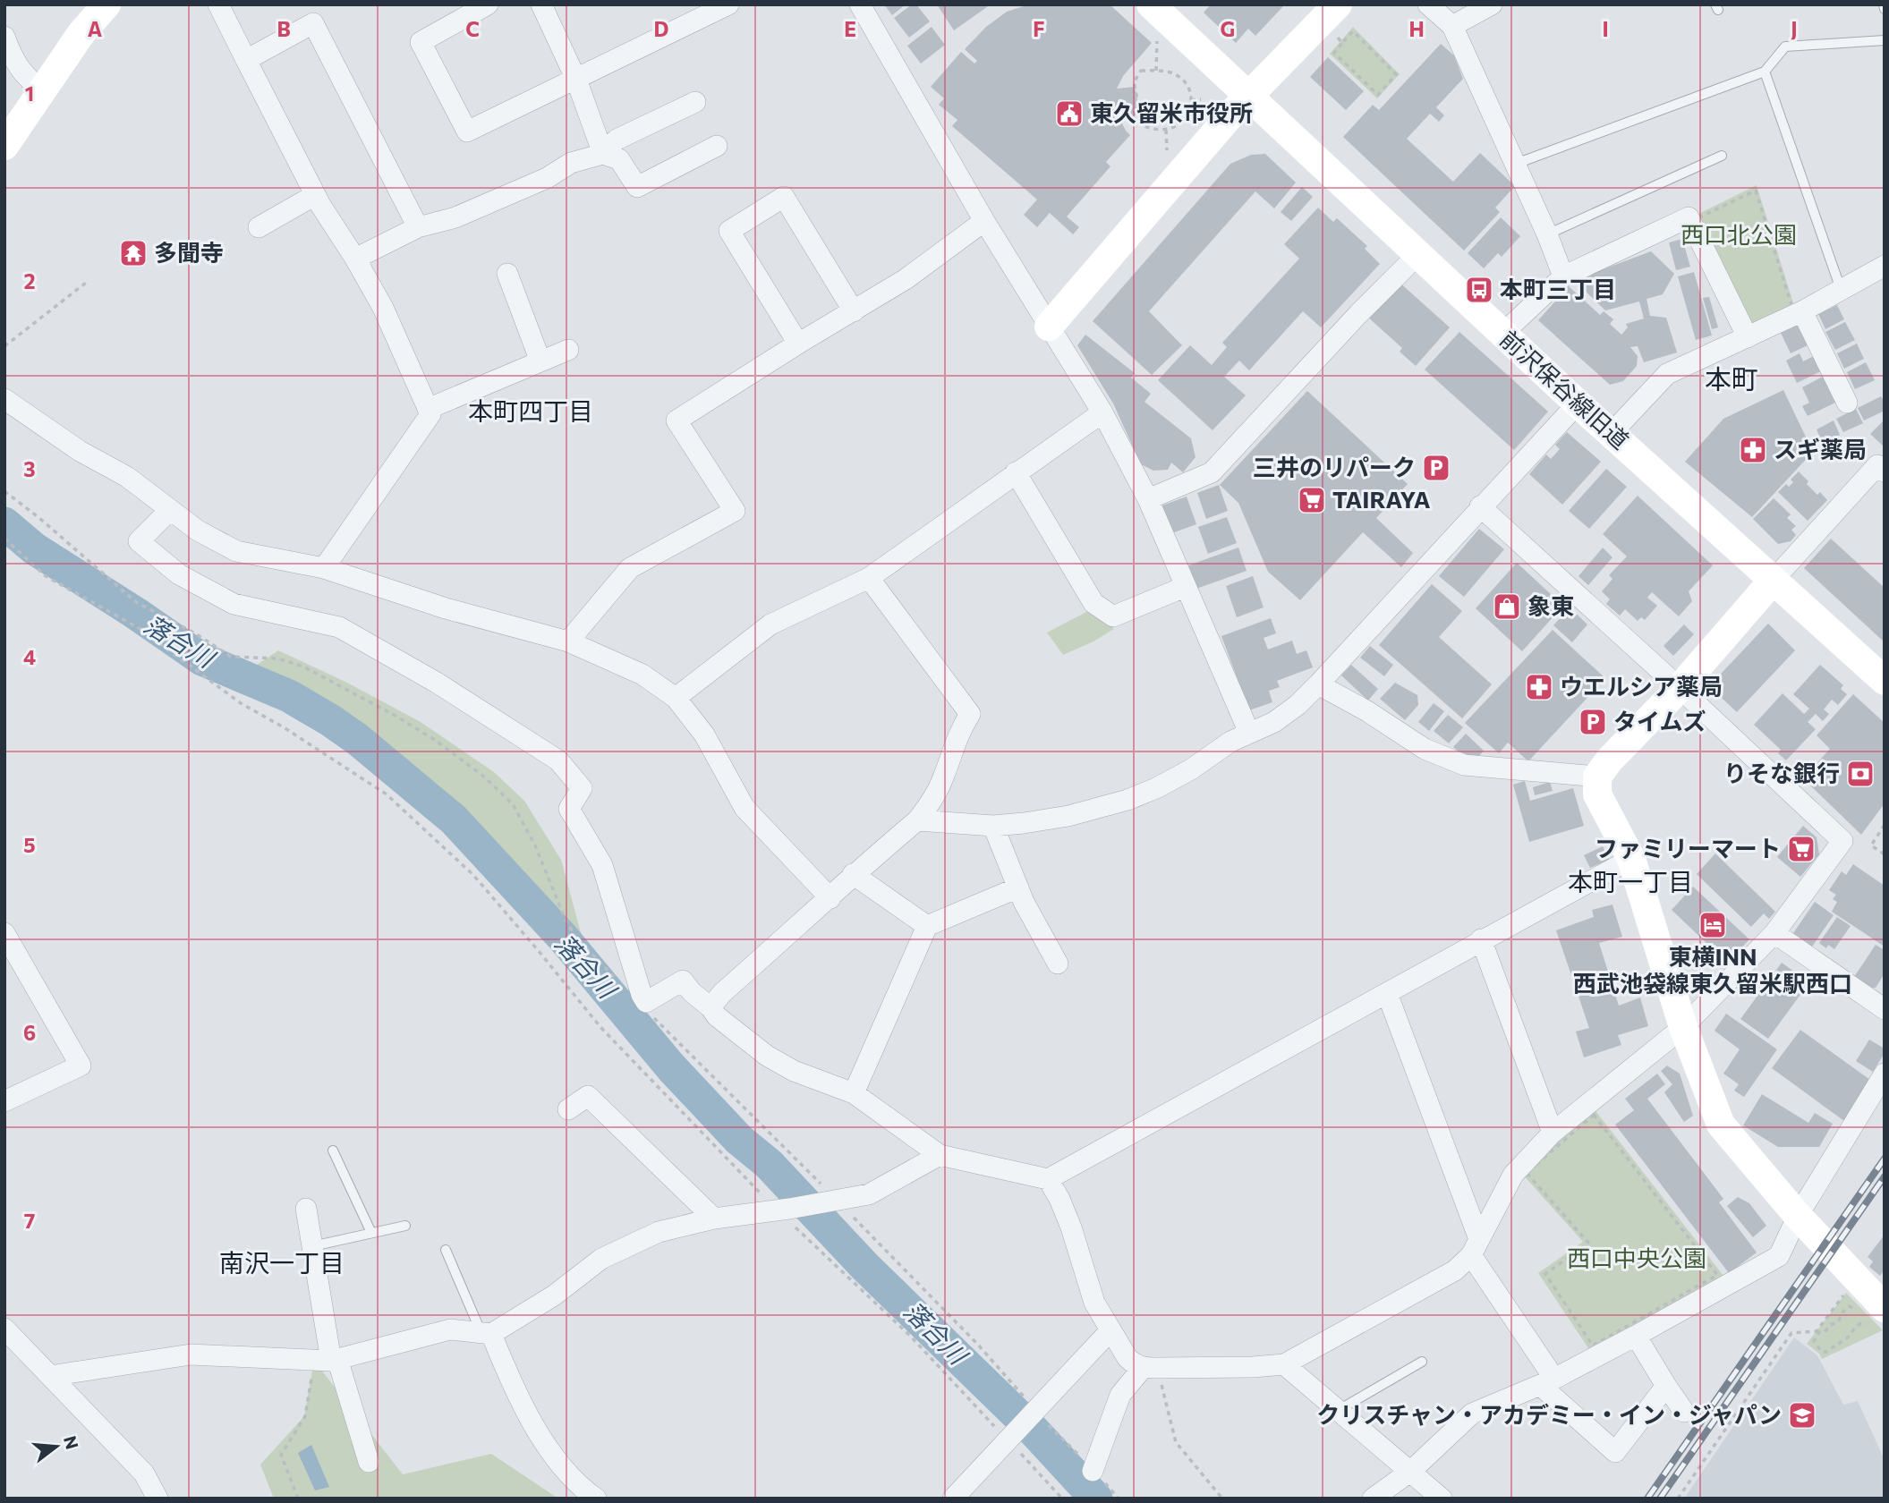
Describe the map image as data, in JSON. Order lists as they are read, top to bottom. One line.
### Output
{"streets":{"street":["前沢保谷線旧道"]},"districts":["本町","本町四丁目","本町一丁目","南沢一丁目"],"water":["落合川"],"parks":["西口北公園","西口中央公園"],"places":{"public building":["東久留米市役所"],"temple":["多聞寺"],"bus stop":["本町三丁目"],"pharmacy":["スギ薬局","ウエルシア薬局"],"parking":["三井のリパーク","タイムズ"],"supermarket":["TAIRAYA","ファミリーマート"],"shop":["象東"],"bank":["りそな銀行"],"hotel":["東横INN 西武池袋線東久留米駅西口"],"school or university":["クリスチャン・アカデミー・イン・ジャパン"]},"north":"right","grid":{"columns":["A","B","C","D","E","F","G","H","I","J"],"rows":["1","2","3","4","5","6","7"]}}
